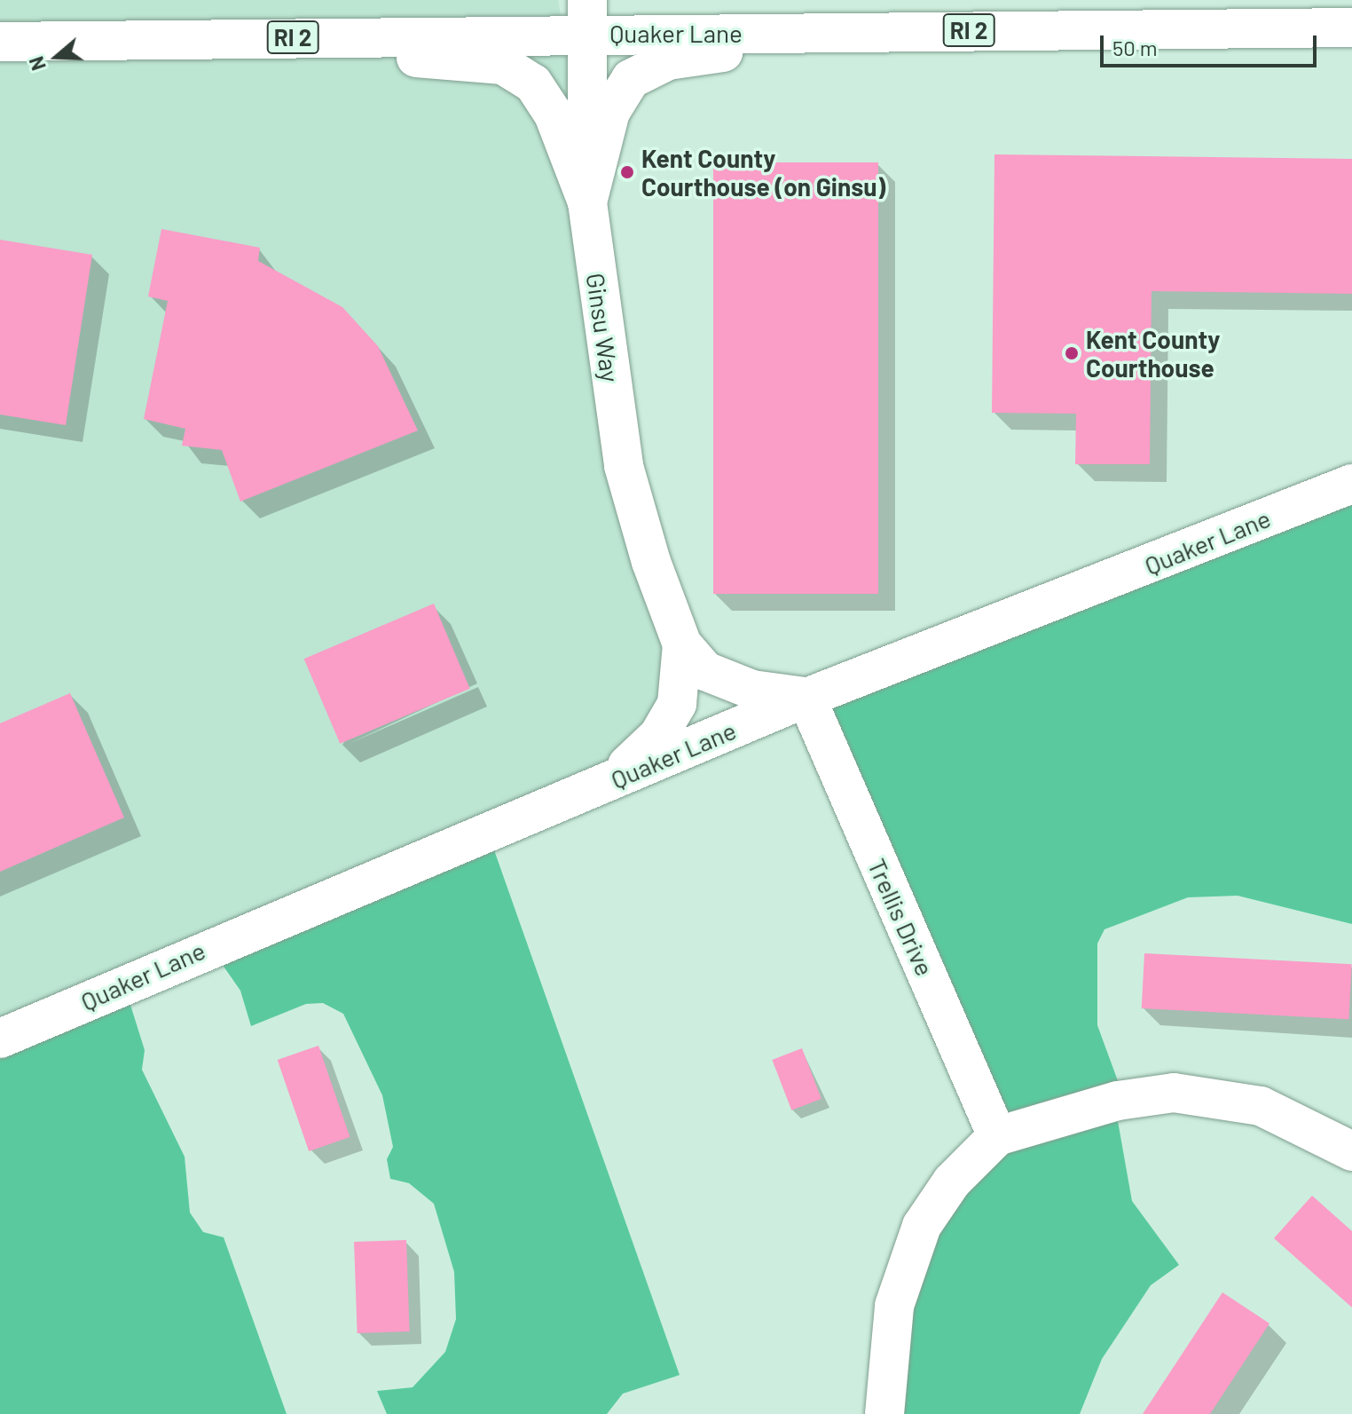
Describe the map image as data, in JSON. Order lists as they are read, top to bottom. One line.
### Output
{"streets":{"street":["RI 2","Quaker Lane","Ginsu Way","Trellis Drive"]},"crossings":[["Quaker Lane","Ginsu Way"],["Quaker Lane","Trellis Drive"],["Ginsu Way","Trellis Drive"]],"places":["Kent County Courthouse (on Ginsu)","Kent County Courthouse"],"scale_bar":"50 m","north":"left"}
